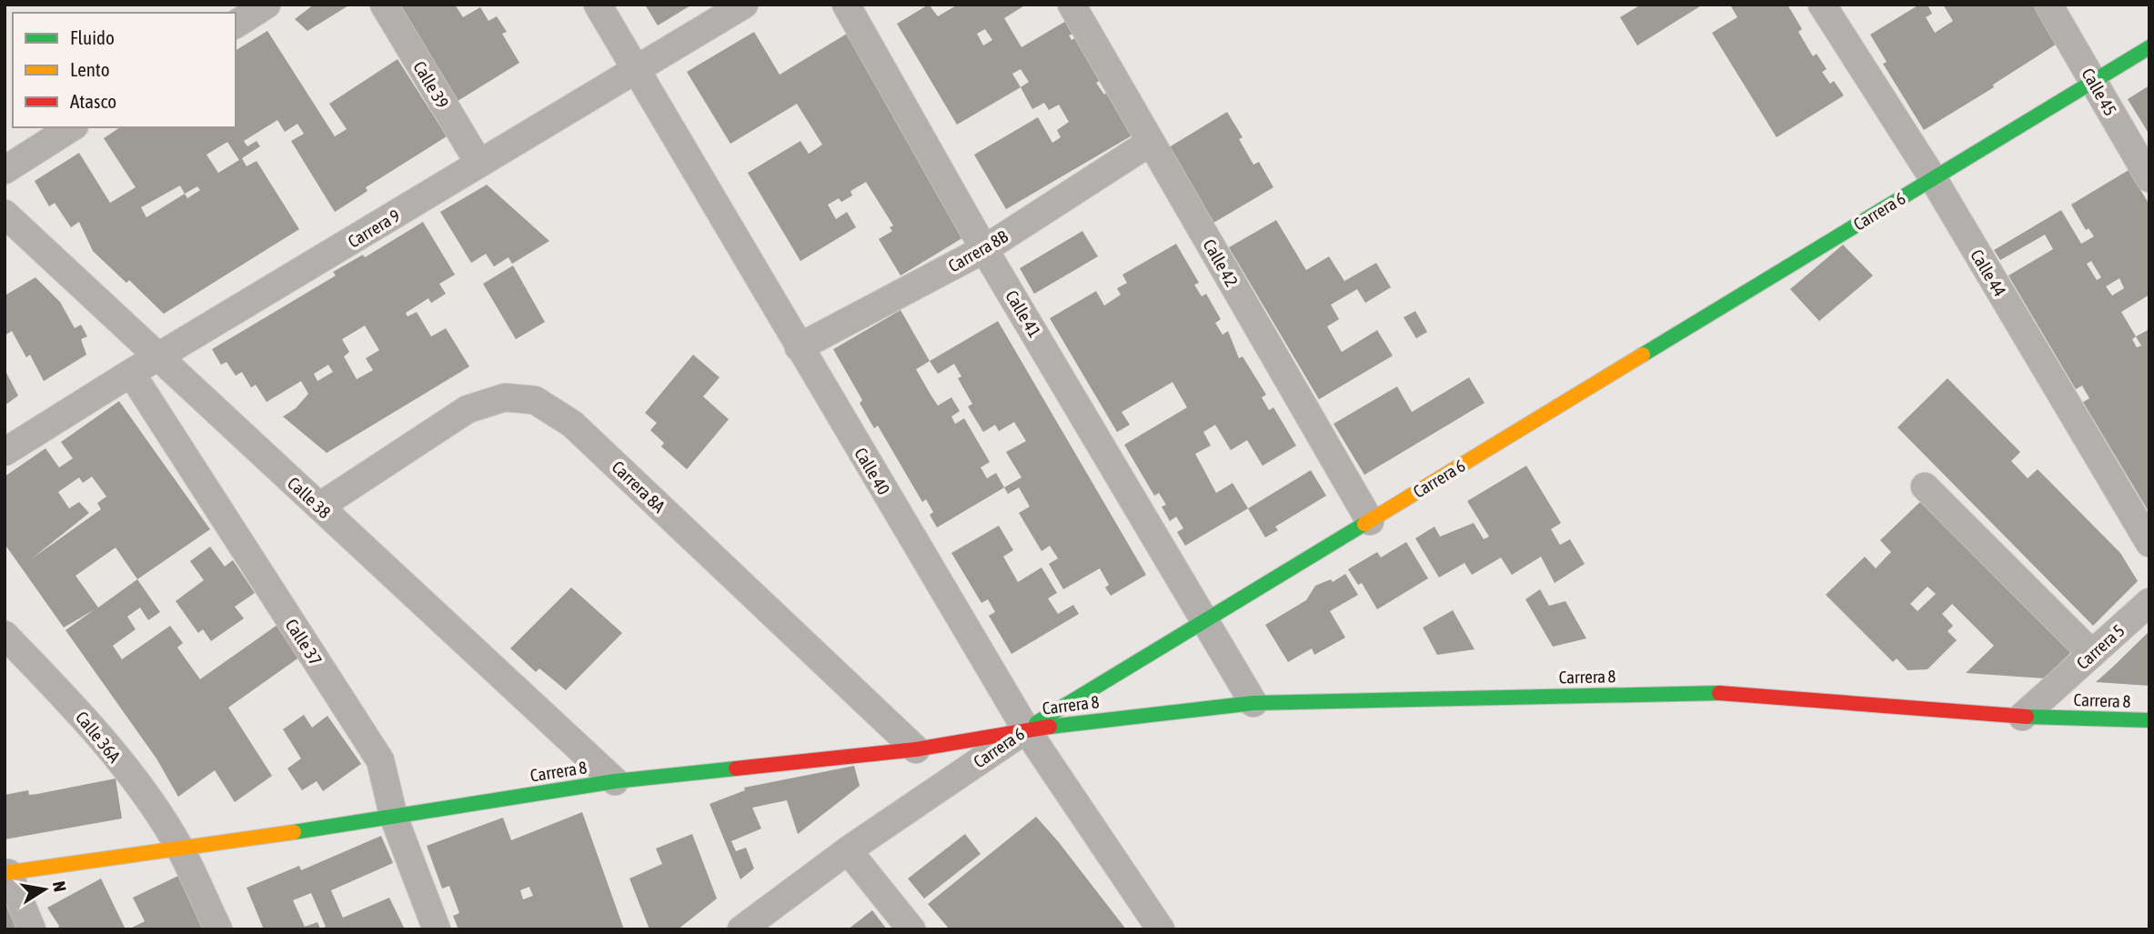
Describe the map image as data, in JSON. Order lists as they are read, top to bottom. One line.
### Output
{"streets":{"street":["Calle 39","Calle 45","Carrera 6","Carrera 9","Carrera 8B","Calle 42","Calle 44","Calle 41","Calle 40","Carrera 8A","Calle 38","Calle 37","Carrera 5","Carrera 8","Calle 36A"]},"crossings":[["Calle 39","Carrera 9"],["Calle 45","Carrera 6"],["Carrera 6","Calle 42"],["Carrera 6","Calle 44"],["Carrera 6","Calle 41"],["Carrera 6","Calle 40"],["Carrera 6","Carrera 8"],["Carrera 9","Calle 40"],["Carrera 9","Calle 38"],["Carrera 9","Calle 37"],["Carrera 8B","Calle 42"],["Carrera 8B","Calle 41"],["Carrera 8B","Calle 40"],["Calle 41","Carrera 8"],["Calle 40","Carrera 8"],["Carrera 8A","Calle 38"],["Carrera 8A","Carrera 8"],["Calle 38","Carrera 8"],["Calle 37","Carrera 8"],["Carrera 5","Carrera 8"],["Carrera 8","Calle 36A"]],"legend":["Fluido","Lento","Atasco"],"north":"right"}
